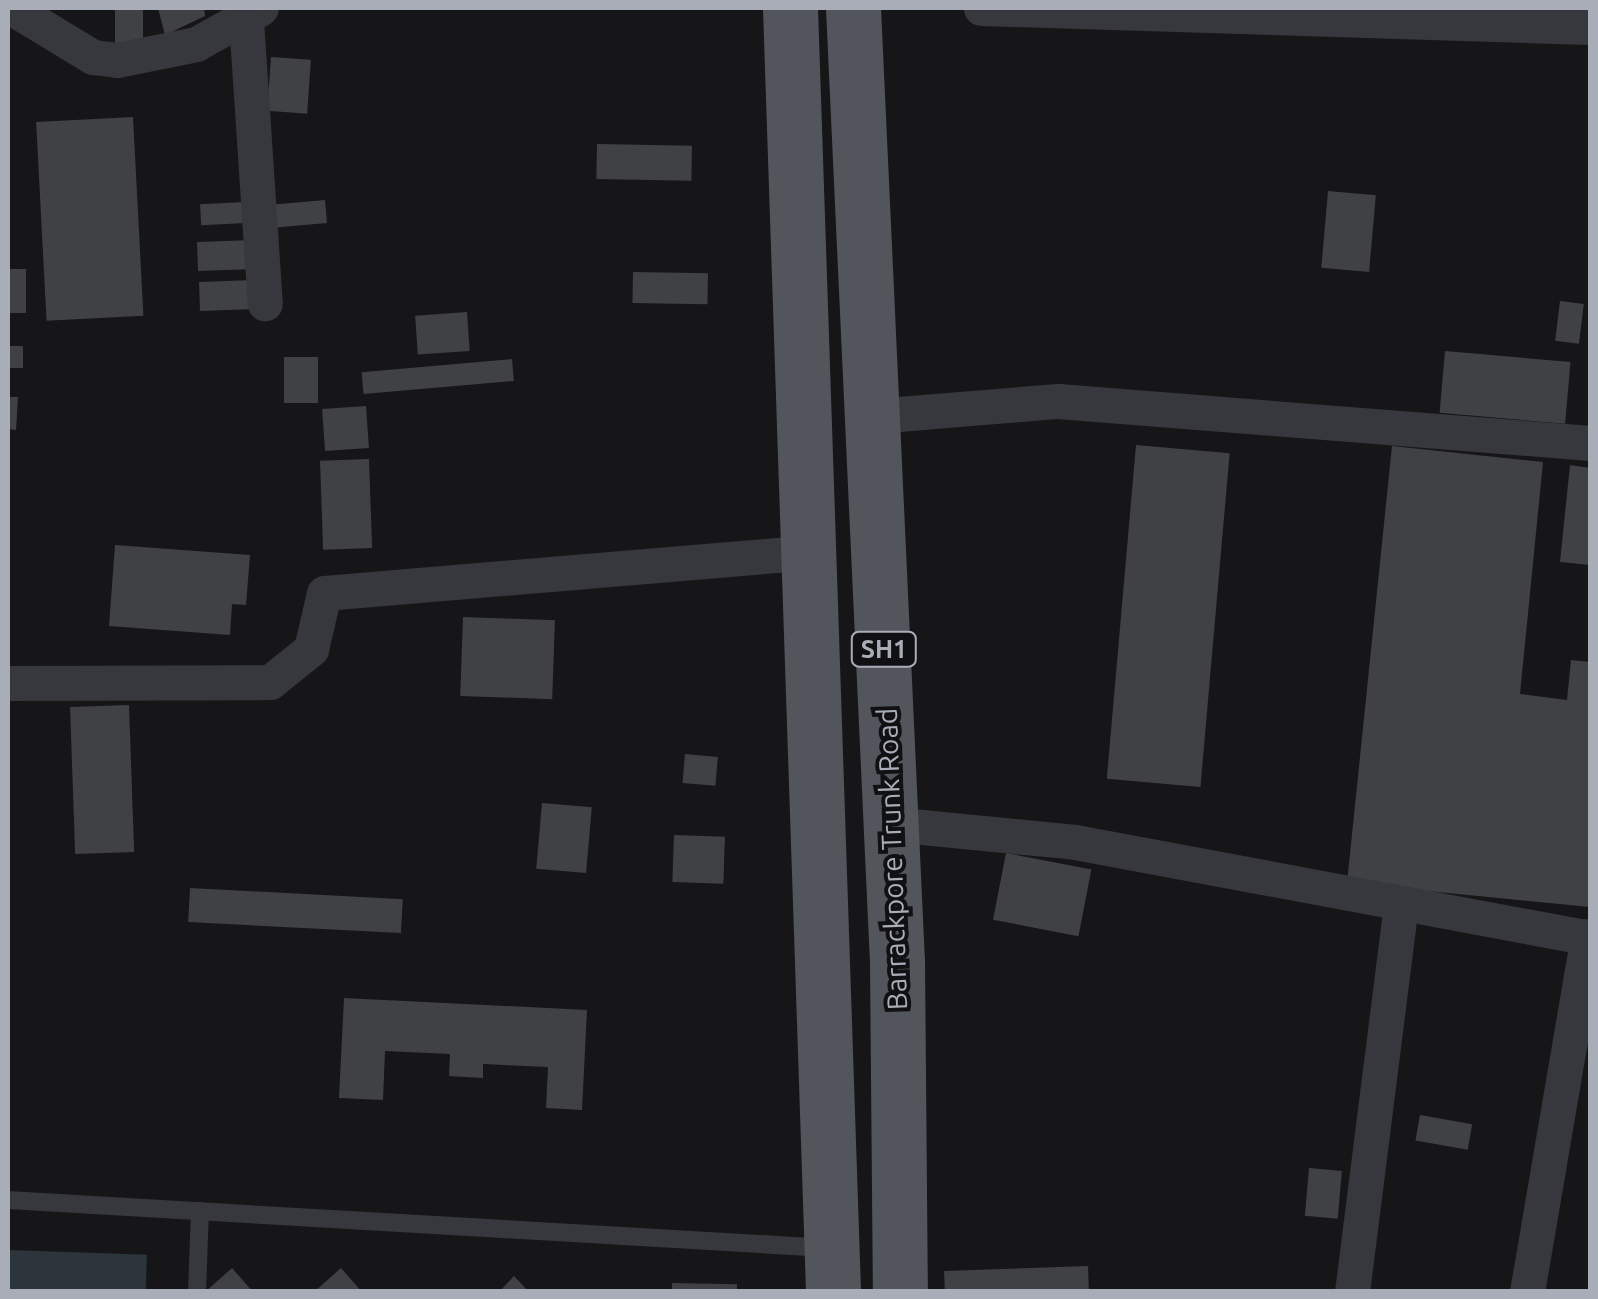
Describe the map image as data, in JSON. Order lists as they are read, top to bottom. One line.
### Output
{"streets":{"main road":["SH1","Barrackpore Trunk Road"]}}
